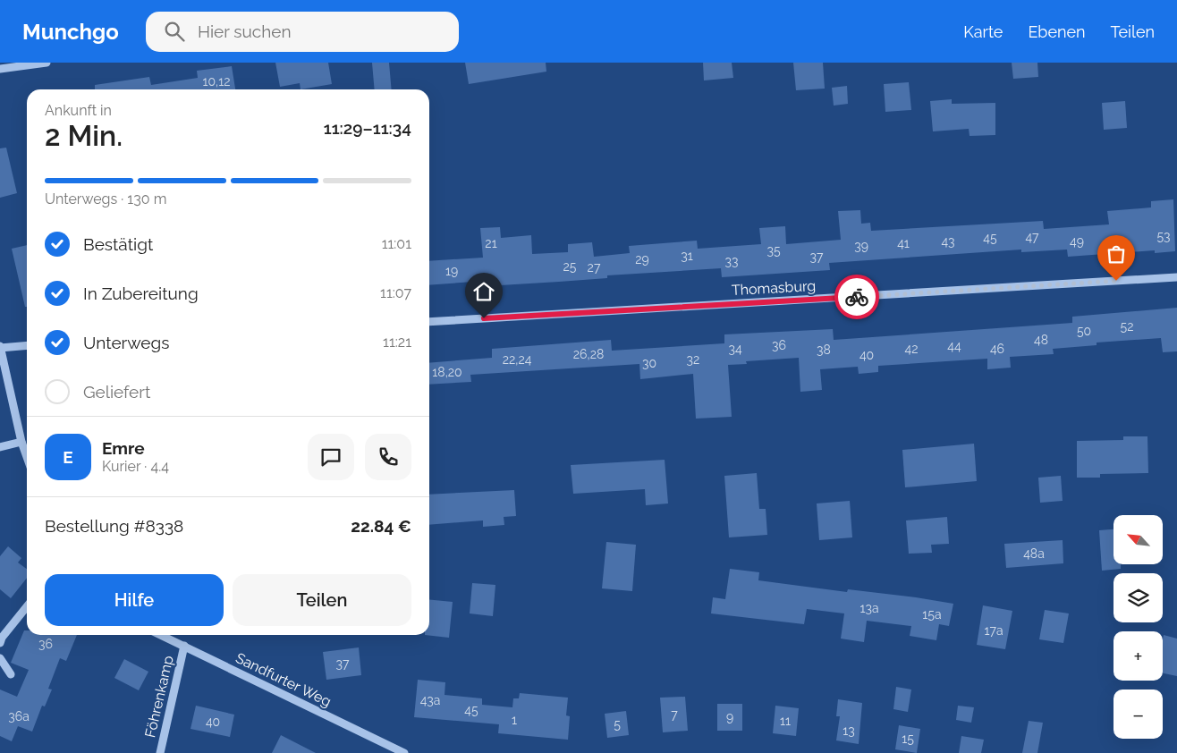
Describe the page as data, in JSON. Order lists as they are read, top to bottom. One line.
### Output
{"streets":{"street":["Thomasburg","Sandfurter Weg","Föhrenkamp"]},"crossings":[["Sandfurter Weg","Föhrenkamp"]],"house_numbers":["10,12","53","47","45","43","49","21","41","39","35","31","37","29","33","25","27","19","52","50","48","36","44","34","42","46","38","26,28","40","22,24","32","30","18,20","48a","13a","15a","17a","36","37","43a","45","7","36a","9","1","11","40","5","13","15"],"north":"top left","page":{"header":"Munchgo","search":"Hier suchen","nav":["Karte","Ebenen","Teilen"],"heading":["2 Min.","Ankunft in","11:29–11:34"],"panel":["Emre","Kurier · 4.4","Bestellung #8338","22.84 €"],"bar":"Unterwegs · 130 m","list":[["Bestätigt","11:01"],["In Zubereitung","11:07"],["Unterwegs","11:21"],"Geliefert"],"round":"E","map_buttons":["+","−"],"buttons":["Hilfe","Teilen"]}}
